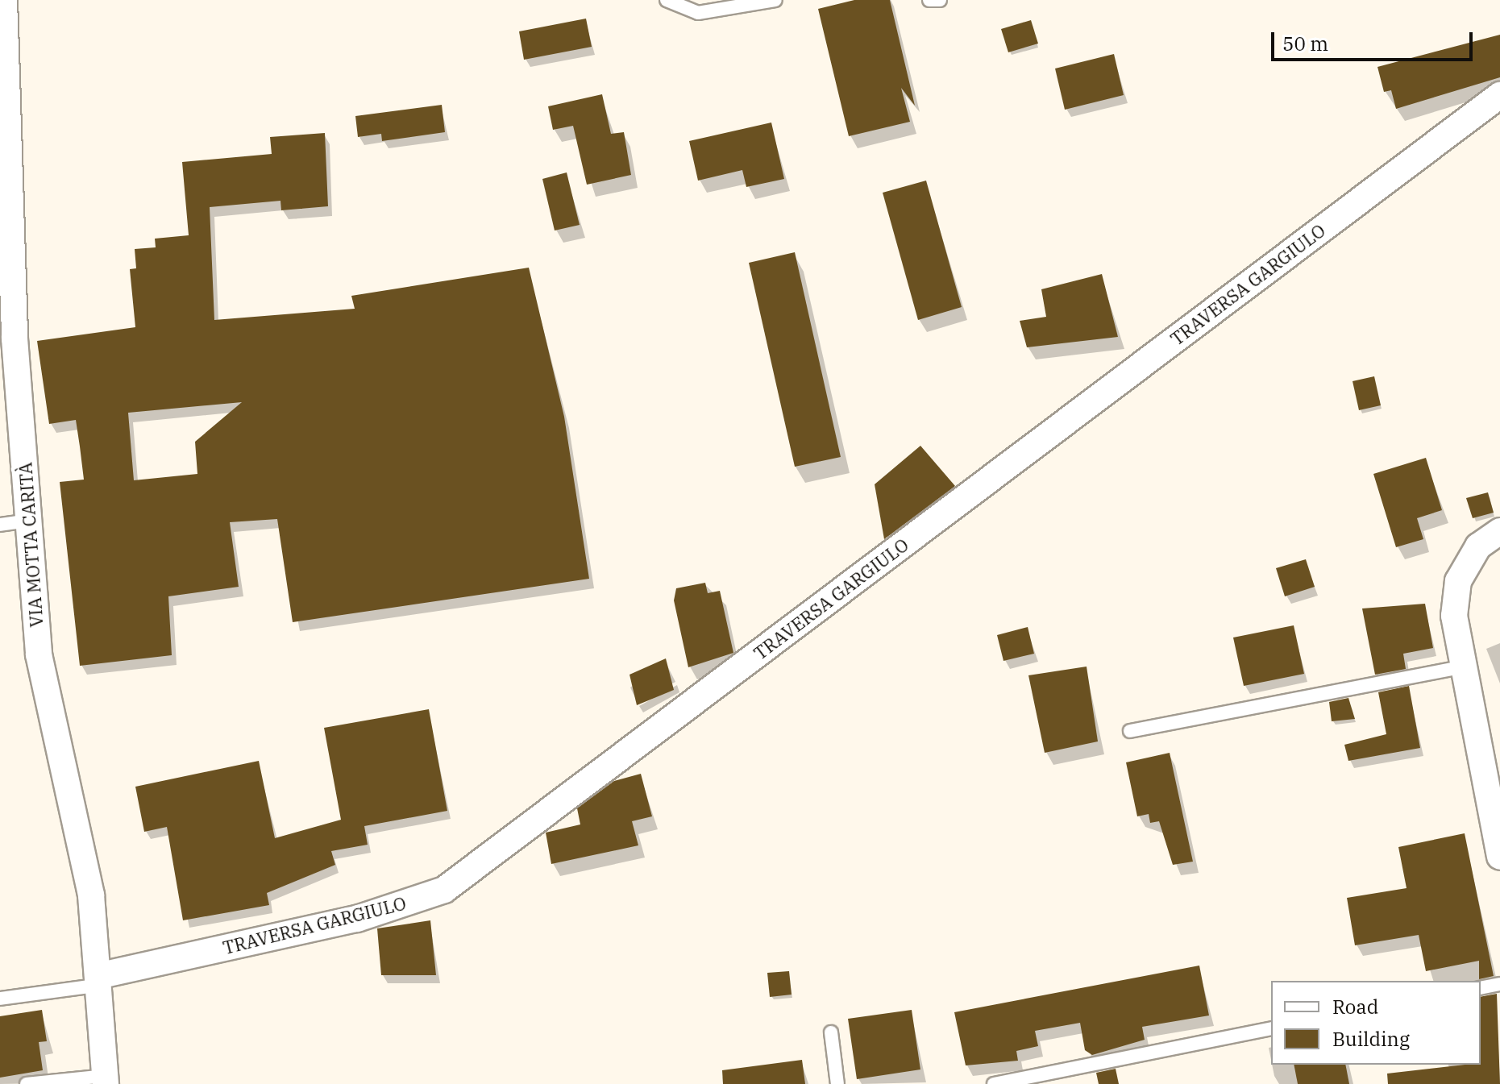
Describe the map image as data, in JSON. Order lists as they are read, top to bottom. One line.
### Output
{"streets":{"street":["TRAVERSA GARGIULO","VIA MOTTA CARITÀ"]},"crossings":[["TRAVERSA GARGIULO","VIA MOTTA CARITÀ"]],"legend":["Road","Building"],"scale_bar":"50 m"}
